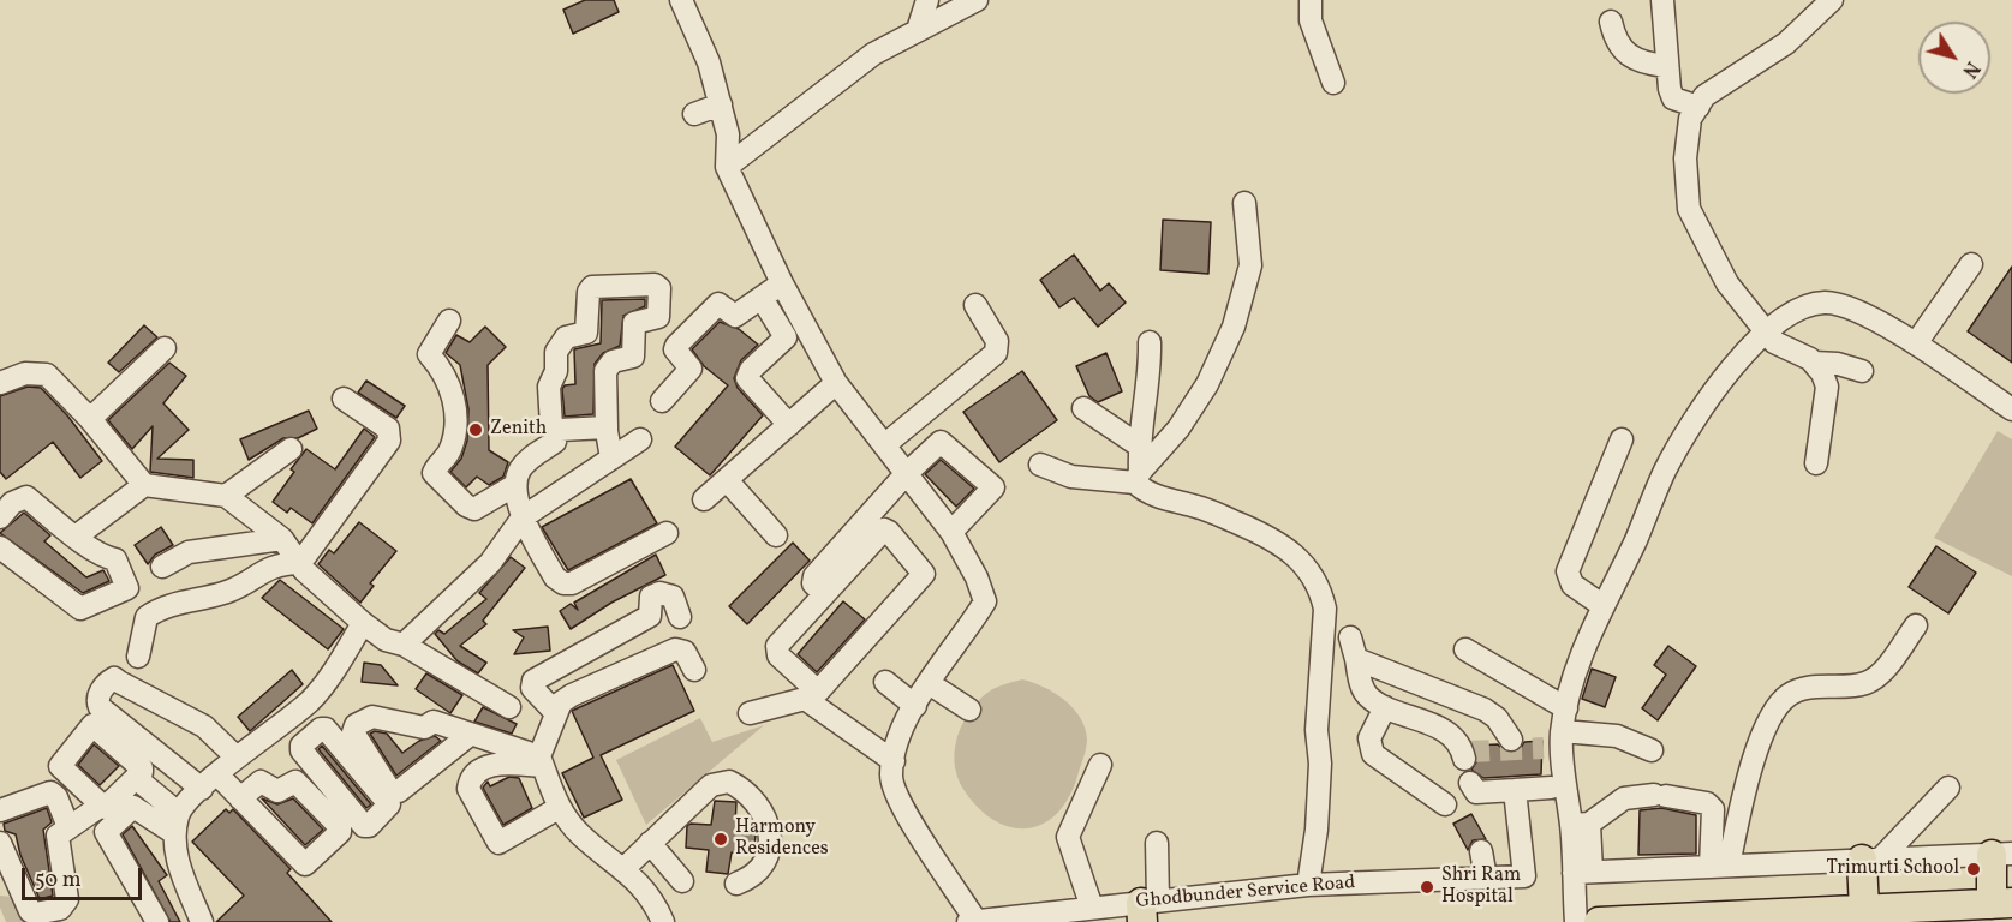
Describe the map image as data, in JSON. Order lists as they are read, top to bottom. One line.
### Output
{"streets":{"street":["Ghodbunder Service Road"]},"places":["Zenith","Harmony Residences","Trimurti School","Shri Ram Hospital"],"scale_bar":"50 m","north":"bottom right"}
